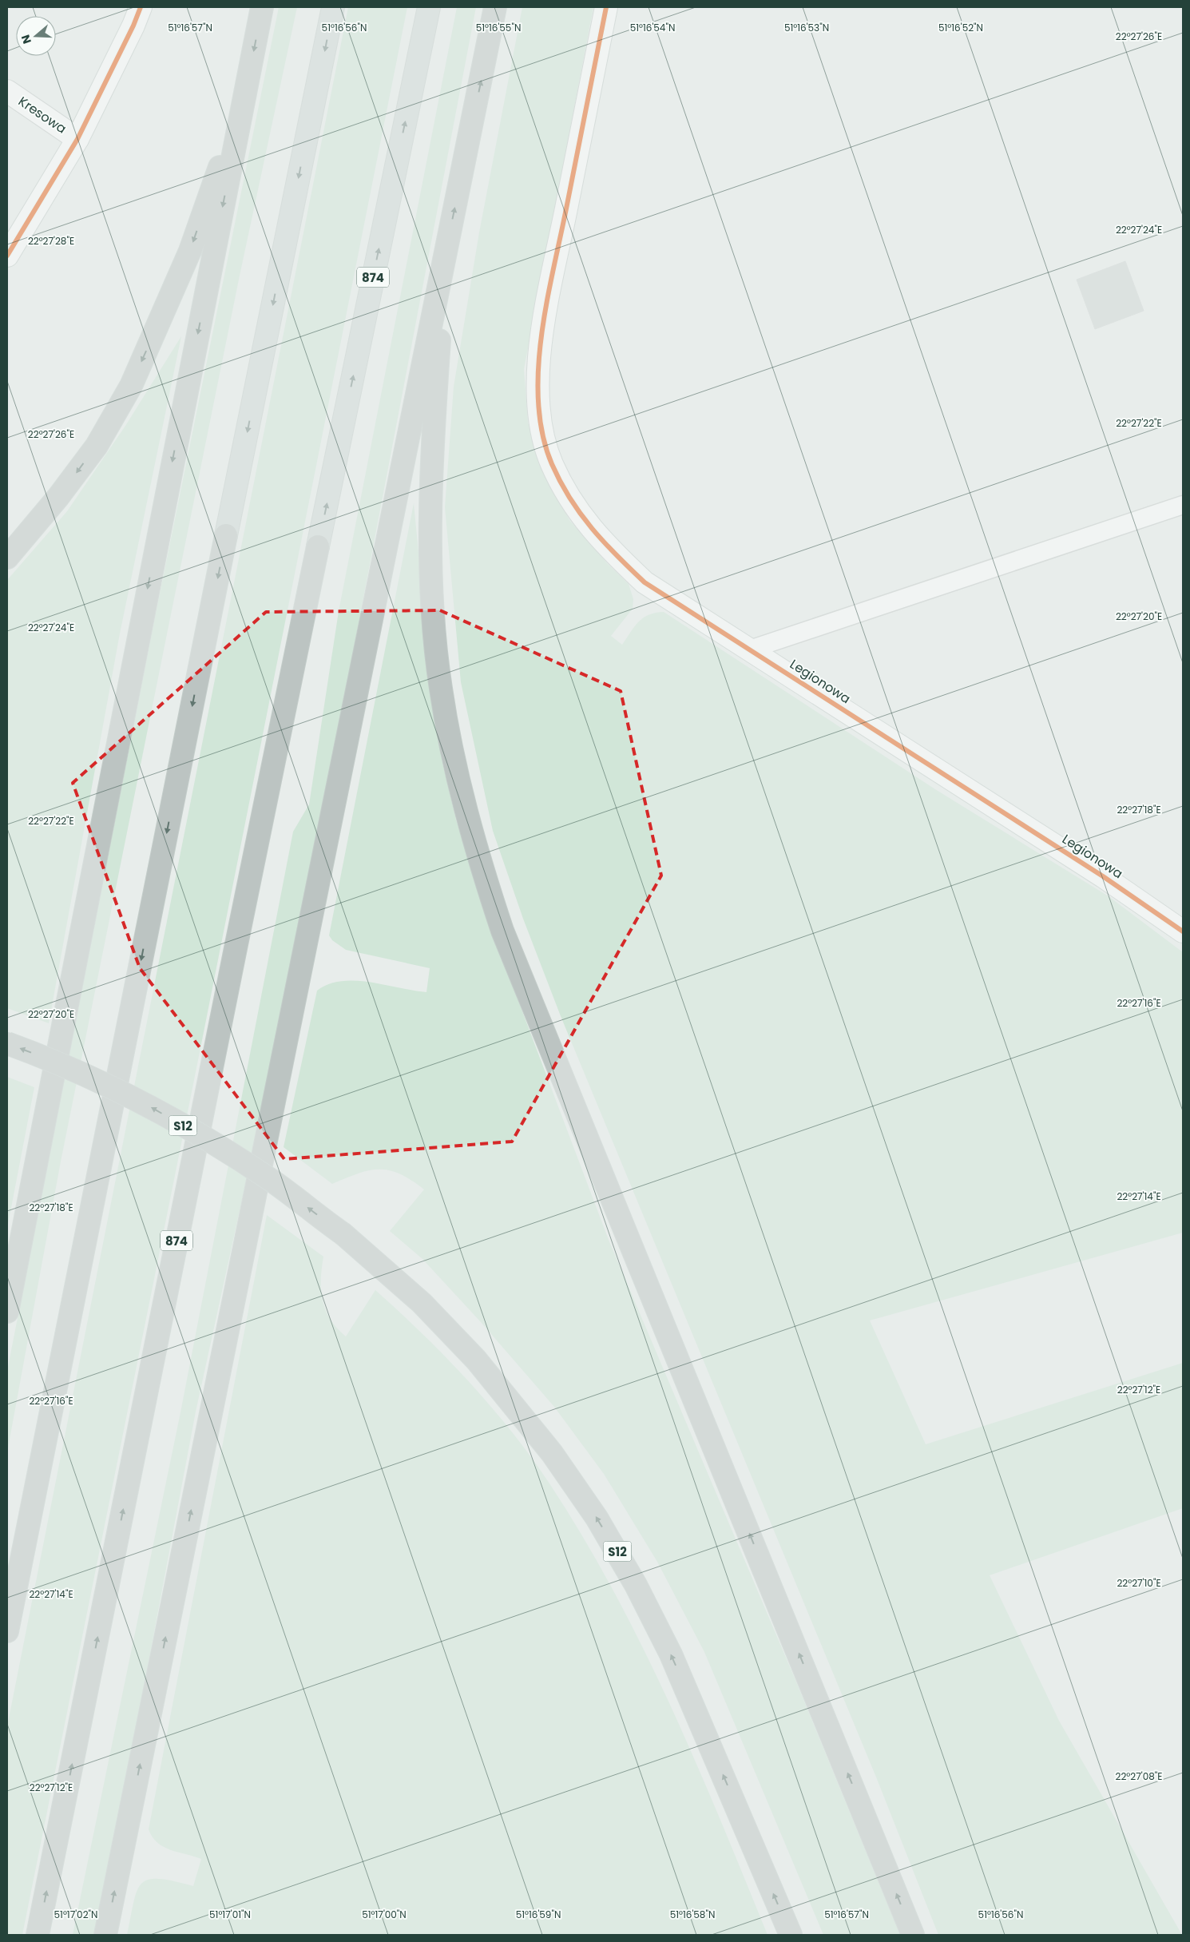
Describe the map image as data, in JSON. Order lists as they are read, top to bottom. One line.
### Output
{"streets":{"highway":["874","S12"],"street":["Kresowa","Legionowa"]},"north":"left","coordinates":["51°16'54\"N","51°16'52\"N","51°16'57\"N","51°16'56\"N","51°16'55\"N","51°16'53\"N","22°27'26\"E","22°27'24\"E","22°27'28\"E","22°27'22\"E","22°27'20\"E","22°27'18\"E","22°27'16\"E","22°27'14\"E","22°27'12\"E","22°27'10\"E","22°27'08\"E","51°17'02\"N","51°17'01\"N","51°17'00\"N","51°16'59\"N","51°16'58\"N"]}
